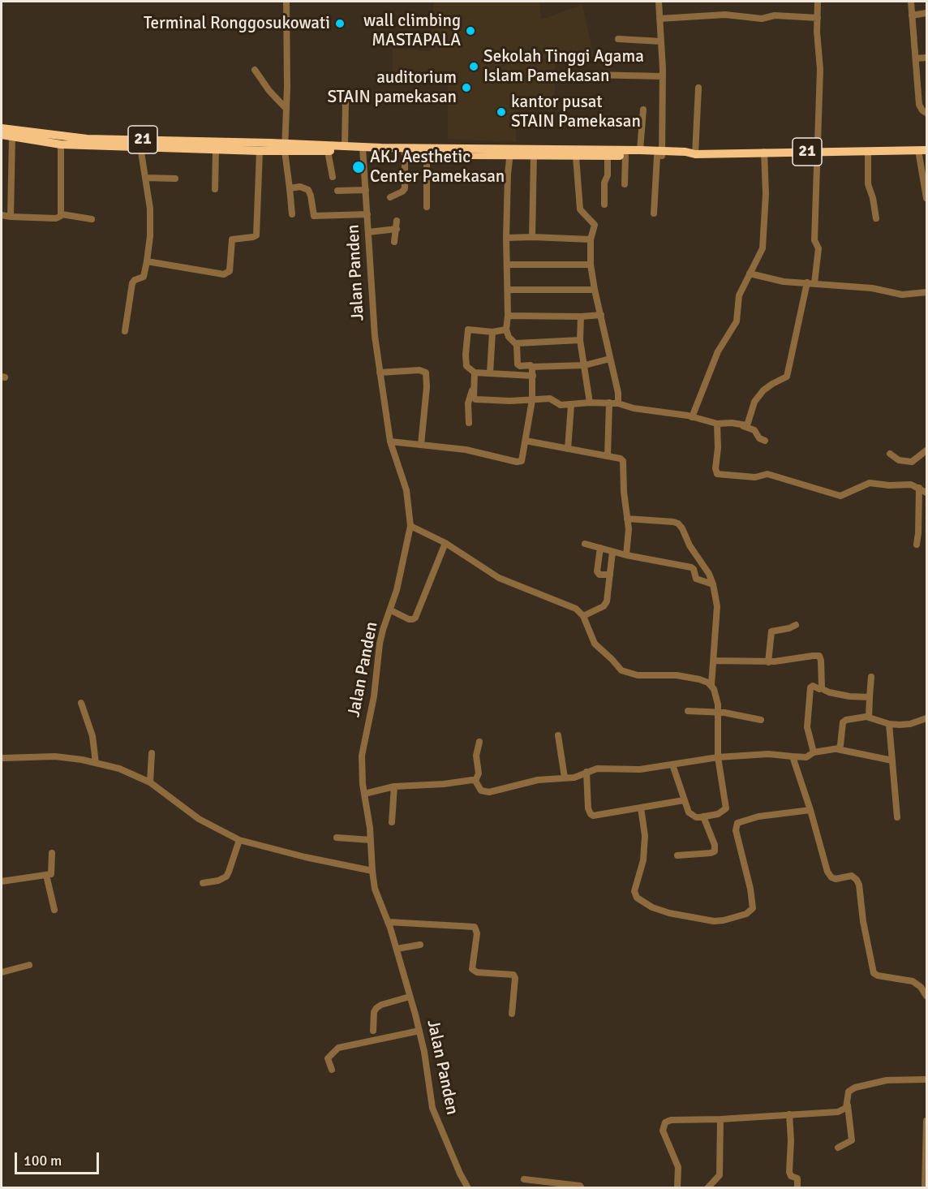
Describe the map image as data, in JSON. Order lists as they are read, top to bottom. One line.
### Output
{"streets":{"highway":["21"],"street":["Jalan Panden"]},"crossings":[["21","Jalan Panden"]],"places":["Terminal Ronggosukowati","wall climbing MASTAPALA","Sekolah Tinggi Agama Islam Pamekasan","auditorium STAIN pamekasan","kantor pusat STAIN Pamekasan","AKJ Aesthetic Center Pamekasan"],"scale_bar":"100 m"}
